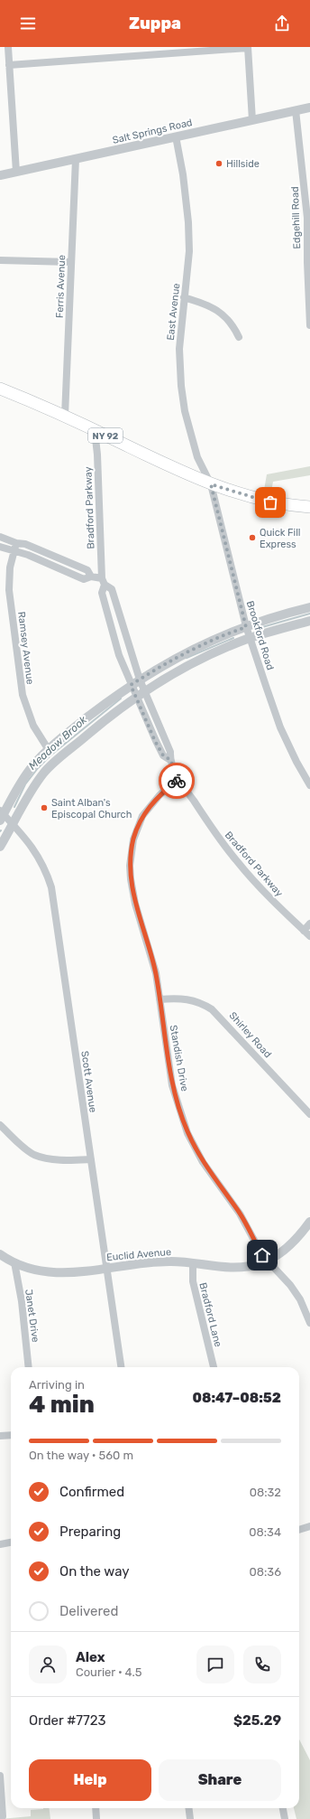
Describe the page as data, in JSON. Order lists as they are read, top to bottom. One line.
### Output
{"streets":{"main road":["NY 92"],"street":["Salt Springs Road","Edgehill Road","Ferris Avenue","East Avenue","Bradford Parkway","Brookford Road","Ramsey Avenue","Shirley Road","Standish Drive","Scott Avenue","Euclid Avenue","Bradford Lane","Janet Drive"]},"crossings":[["Salt Springs Road","Edgehill Road"],["Salt Springs Road","Ferris Avenue"],["Salt Springs Road","East Avenue"],["Ferris Avenue","NY 92"],["East Avenue","NY 92"],["East Avenue","Brookford Road"],["NY 92","Bradford Parkway"],["NY 92","Brookford Road"],["Bradford Parkway","Standish Drive"],["Shirley Road","Standish Drive"],["Standish Drive","Euclid Avenue"],["Scott Avenue","Euclid Avenue"],["Euclid Avenue","Bradford Lane"],["Euclid Avenue","Janet Drive"]],"water":["Meadow Brook"],"places":["Hillside","Quick Fill Express","Saint Alban's Episcopal Church"],"page":{"header":"Zuppa","heading":["4 min","Arriving in","08:47–08:52"],"panel":["Alex","Courier · 4.5","Order #7723","$25.29"],"bar":"On the way · 560 m","list":[["Confirmed","08:32"],["Preparing","08:34"],["On the way","08:36"],"Delivered"],"buttons":["Help","Share"]}}
